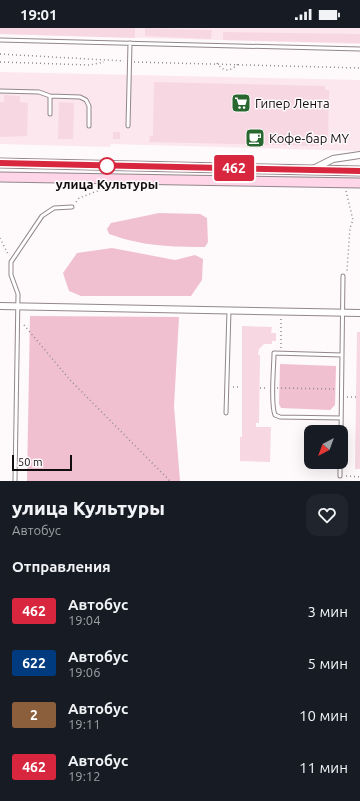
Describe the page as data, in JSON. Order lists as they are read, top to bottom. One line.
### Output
{"places":{"supermarket":["Гипер Лента"],"cafe":["Кофе-бар MY"],"other":["улица Культуры"]},"lines":["bus line 462"],"scale_bar":"50 m","north":"bottom left","page":{"status":"19:01","on_map":"462","scale":"50 m","heading":[["улица Культуры","Автобус"],"Отправления"],"list":[{"mark":"462","name":"Автобус","note":"19:04","value":"3 мин"},{"mark":"622","name":"Автобус","note":"19:06","value":"5 мин"},{"mark":"2","name":"Автобус","note":"19:11","value":"10 мин"},{"mark":"462","name":"Автобус","note":"19:12","value":"11 мин"}]}}
